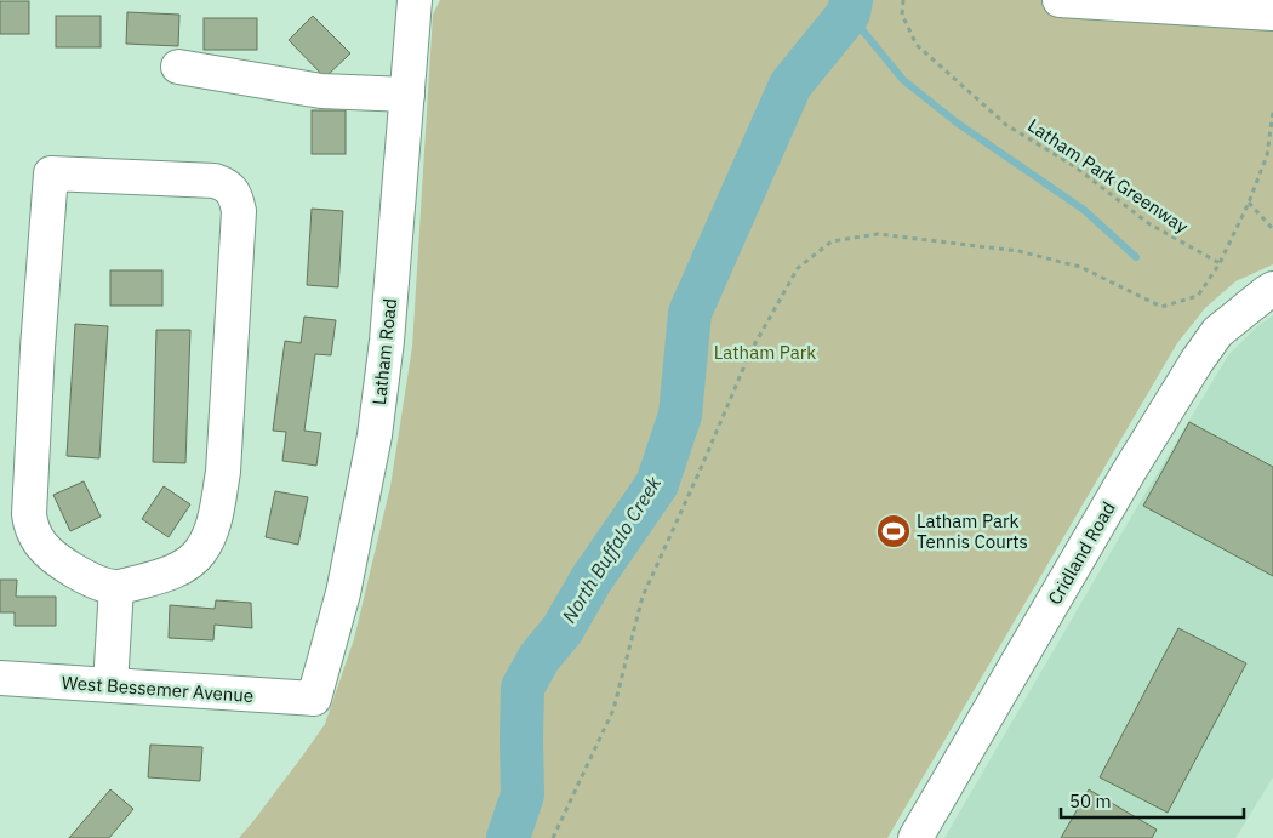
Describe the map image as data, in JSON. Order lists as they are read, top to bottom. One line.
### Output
{"streets":{"main road":["Latham Road","Cridland Road","West Bessemer Avenue"],"path":["Latham Park Greenway"]},"crossings":[["Latham Road","West Bessemer Avenue"]],"water":["North Buffalo Creek"],"parks":["Latham Park"],"places":{"sports":["Latham Park Tennis Courts"]},"scale_bar":"50 m"}
